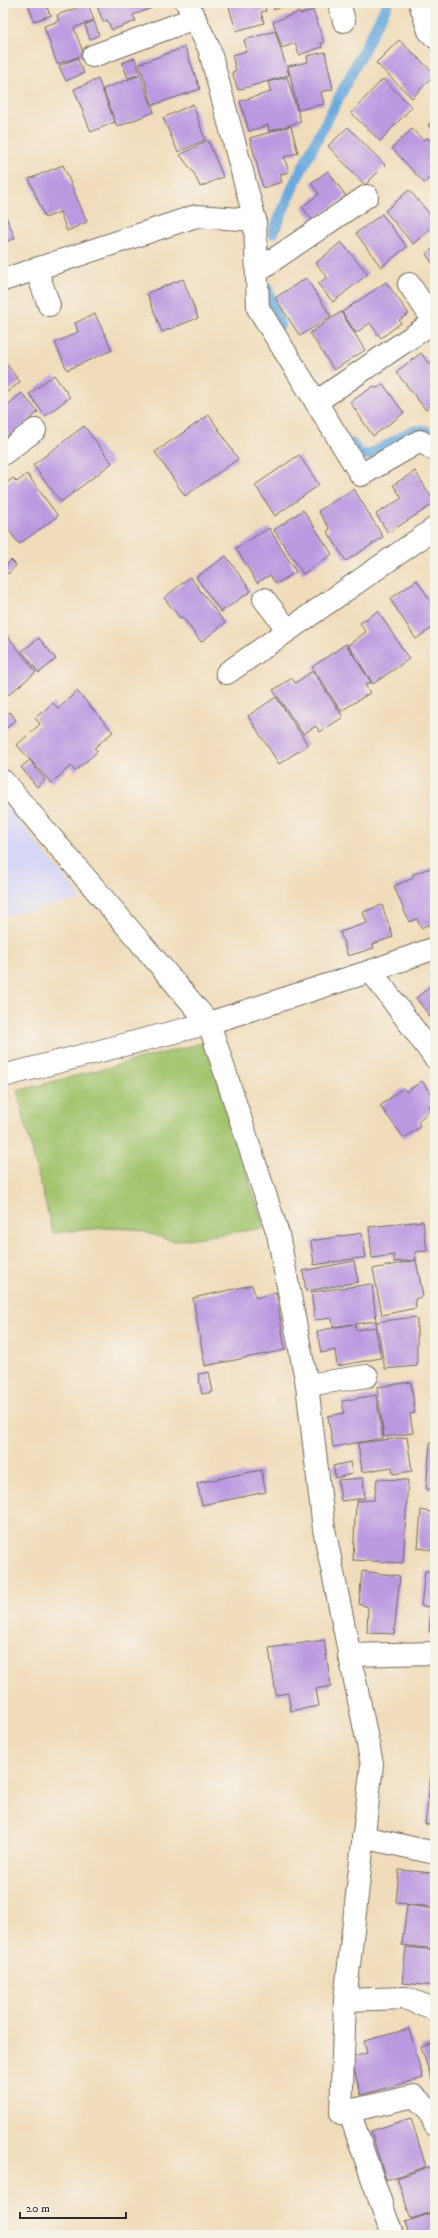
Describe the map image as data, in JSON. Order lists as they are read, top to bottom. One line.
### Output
{"scale_bar":"20 m"}
